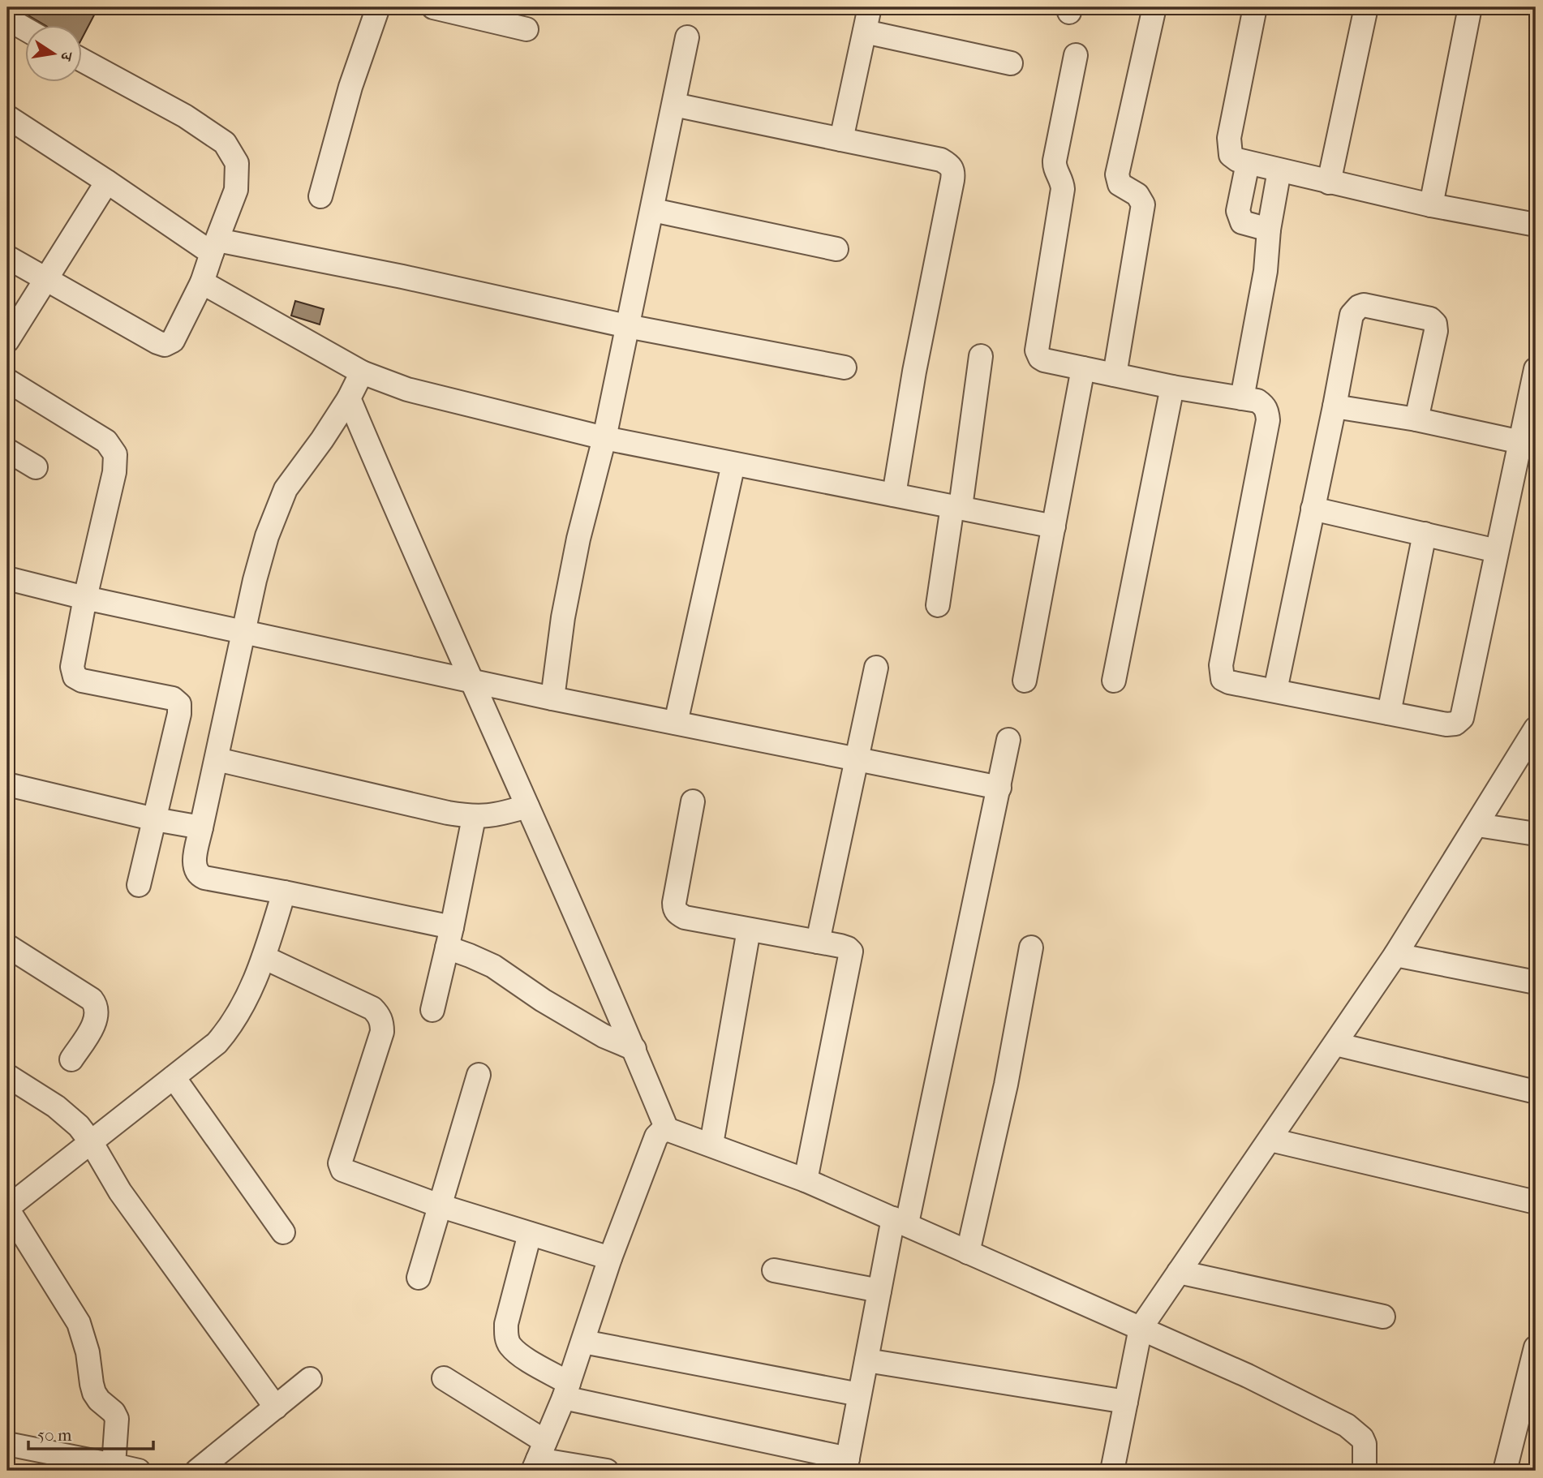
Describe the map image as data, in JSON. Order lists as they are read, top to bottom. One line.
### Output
{"scale_bar":"50 m","north":"right"}
